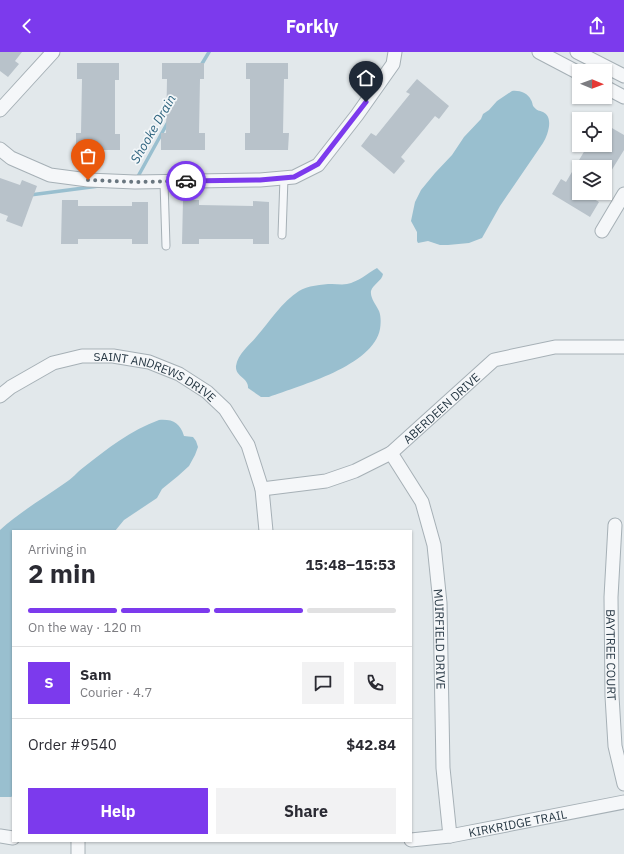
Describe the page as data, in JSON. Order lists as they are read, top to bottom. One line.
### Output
{"streets":{"street":["SAINT ANDREWS DRIVE","ABERDEEN DRIVE","MUIRFIELD DRIVE","BAYTREE COURT","KIRKRIDGE TRAIL"]},"crossings":[["SAINT ANDREWS DRIVE","ABERDEEN DRIVE"],["ABERDEEN DRIVE","MUIRFIELD DRIVE"],["MUIRFIELD DRIVE","KIRKRIDGE TRAIL"]],"water":["Shooke Drain"],"north":"right","page":{"header":"Forkly","heading":["2 min","Arriving in","15:48–15:53"],"panel":["Sam","Courier · 4.7","Order #9540","$42.84"],"bar":"On the way · 120 m","round":"S","buttons":["Help","Share"]}}
